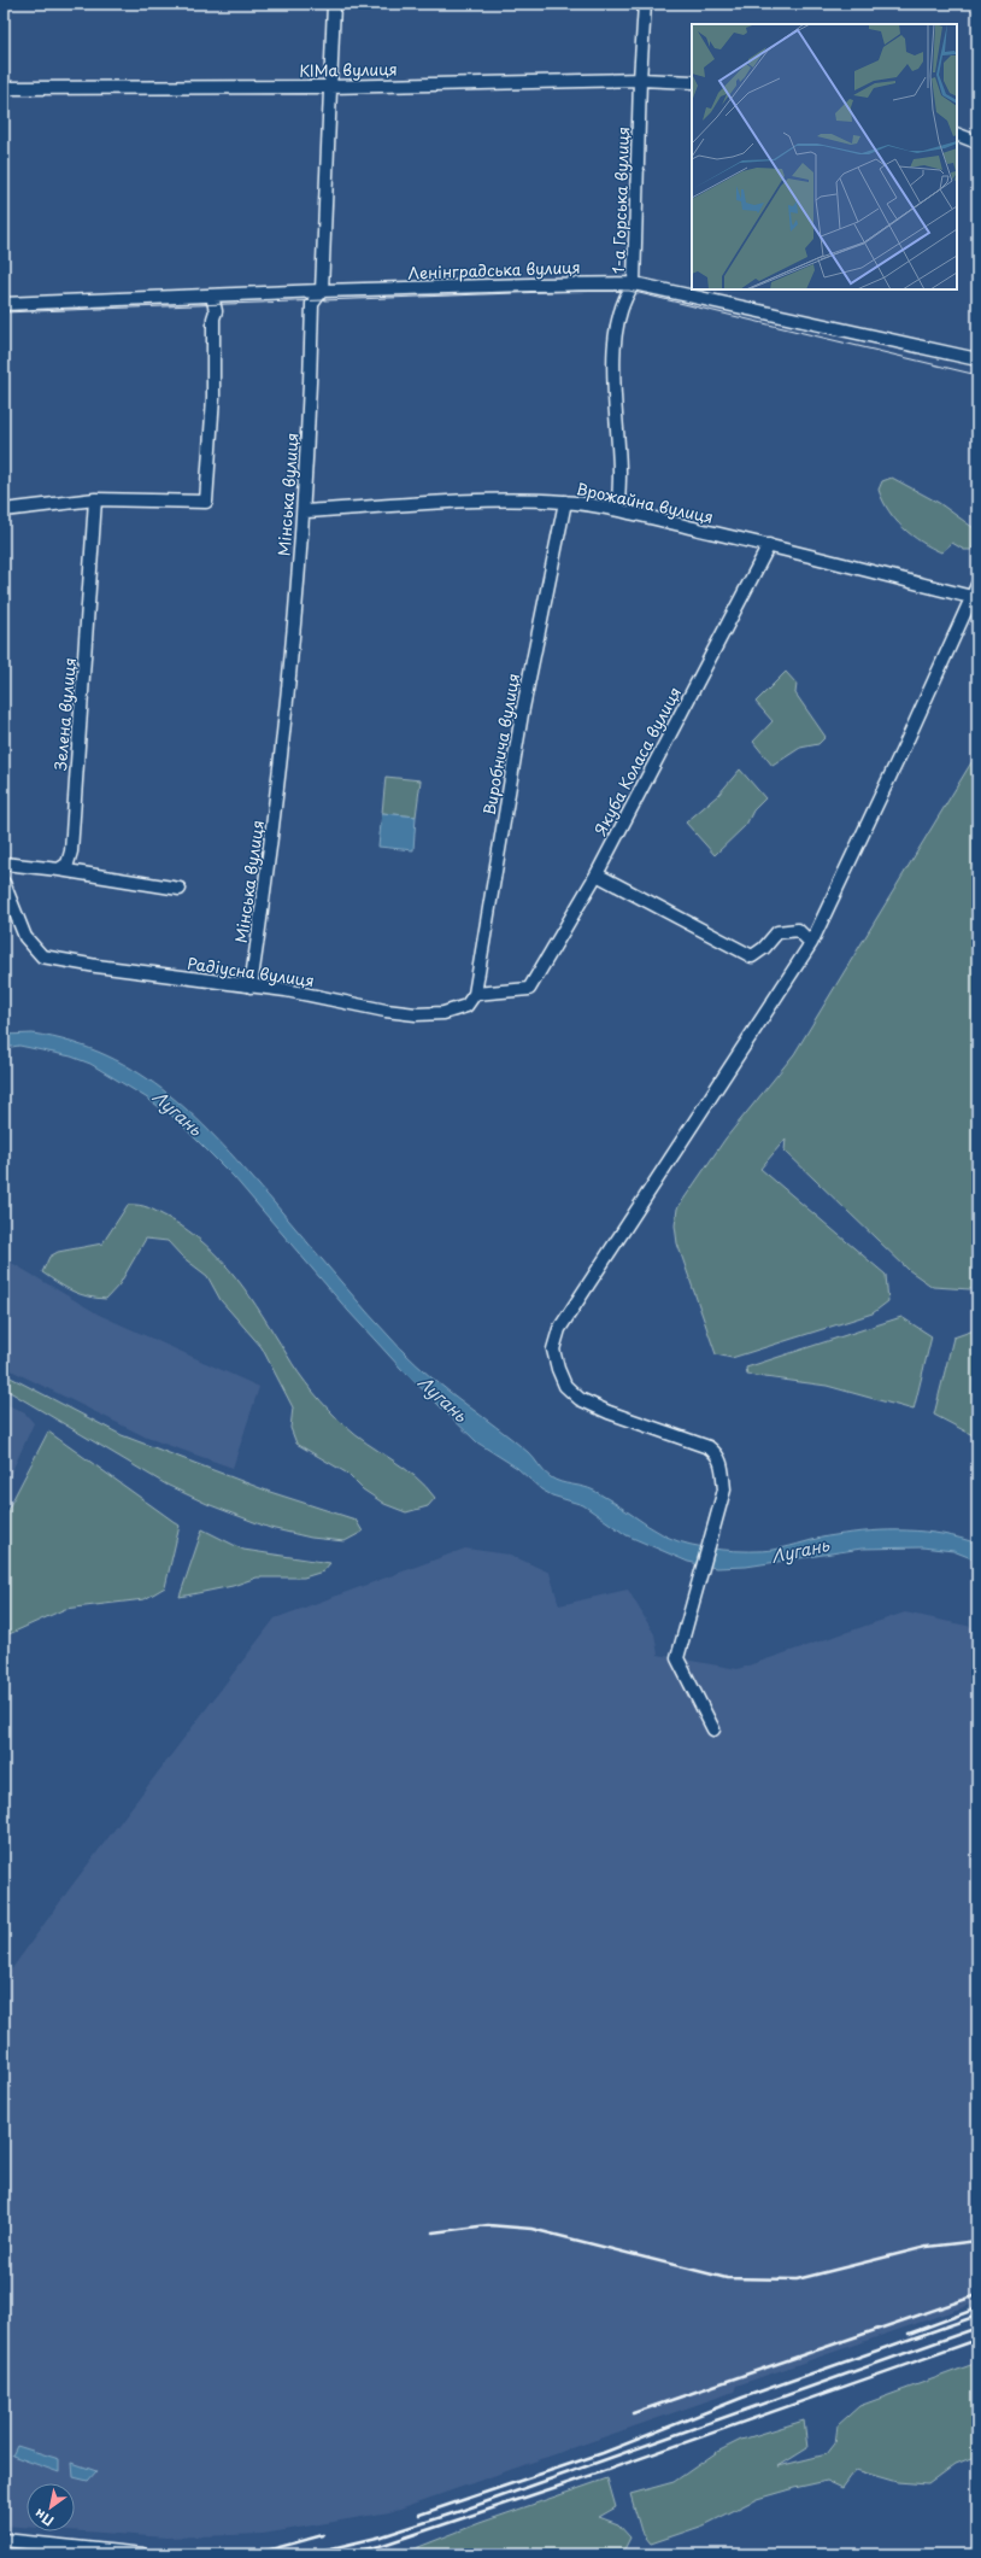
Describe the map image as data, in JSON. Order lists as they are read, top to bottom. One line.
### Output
{"streets":{"street":["КІМа вулиця","1-а Горська вулиця","Ленінградська вулиця","Мінська вулиця","Врожайна вулиця","Зелена вулиця","Виробнича вулиця","Якуба Коласа вулиця","Радіусна вулиця"]},"crossings":[["КІМа вулиця","1-а Горська вулиця"],["КІМа вулиця","Мінська вулиця"],["1-а Горська вулиця","Ленінградська вулиця"],["1-а Горська вулиця","Врожайна вулиця"],["Ленінградська вулиця","Мінська вулиця"],["Мінська вулиця","Врожайна вулиця"],["Мінська вулиця","Радіусна вулиця"],["Врожайна вулиця","Виробнича вулиця"],["Врожайна вулиця","Якуба Коласа вулиця"],["Виробнича вулиця","Якуба Коласа вулиця"],["Виробнича вулиця","Радіусна вулиця"],["Якуба Коласа вулиця","Радіусна вулиця"]],"water":["Лугань"],"north":"bottom left"}
